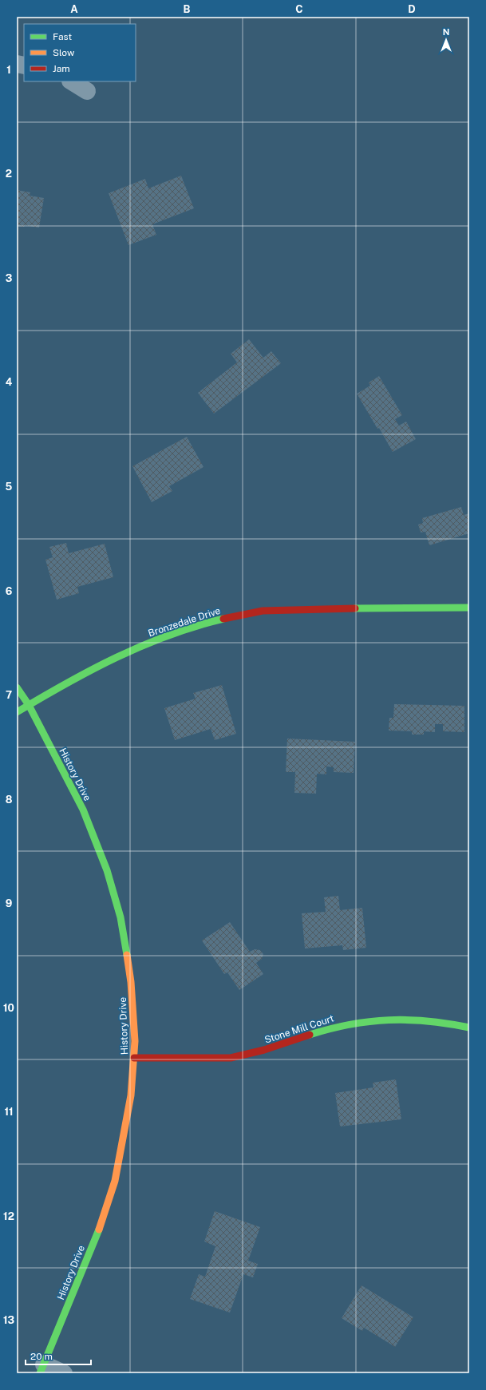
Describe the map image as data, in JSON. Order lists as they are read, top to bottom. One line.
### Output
{"streets":{"street":["Bronzedale Drive","History Drive","Stone Mill Court"]},"crossings":[["Bronzedale Drive","History Drive"],["History Drive","Stone Mill Court"]],"legend":["Fast","Slow","Jam"],"scale_bar":"20 m","north":"top","grid":{"columns":["A","B","C","D"],"rows":["1","2","3","4","5","6","7","8","9","10","11","12","13"]}}
